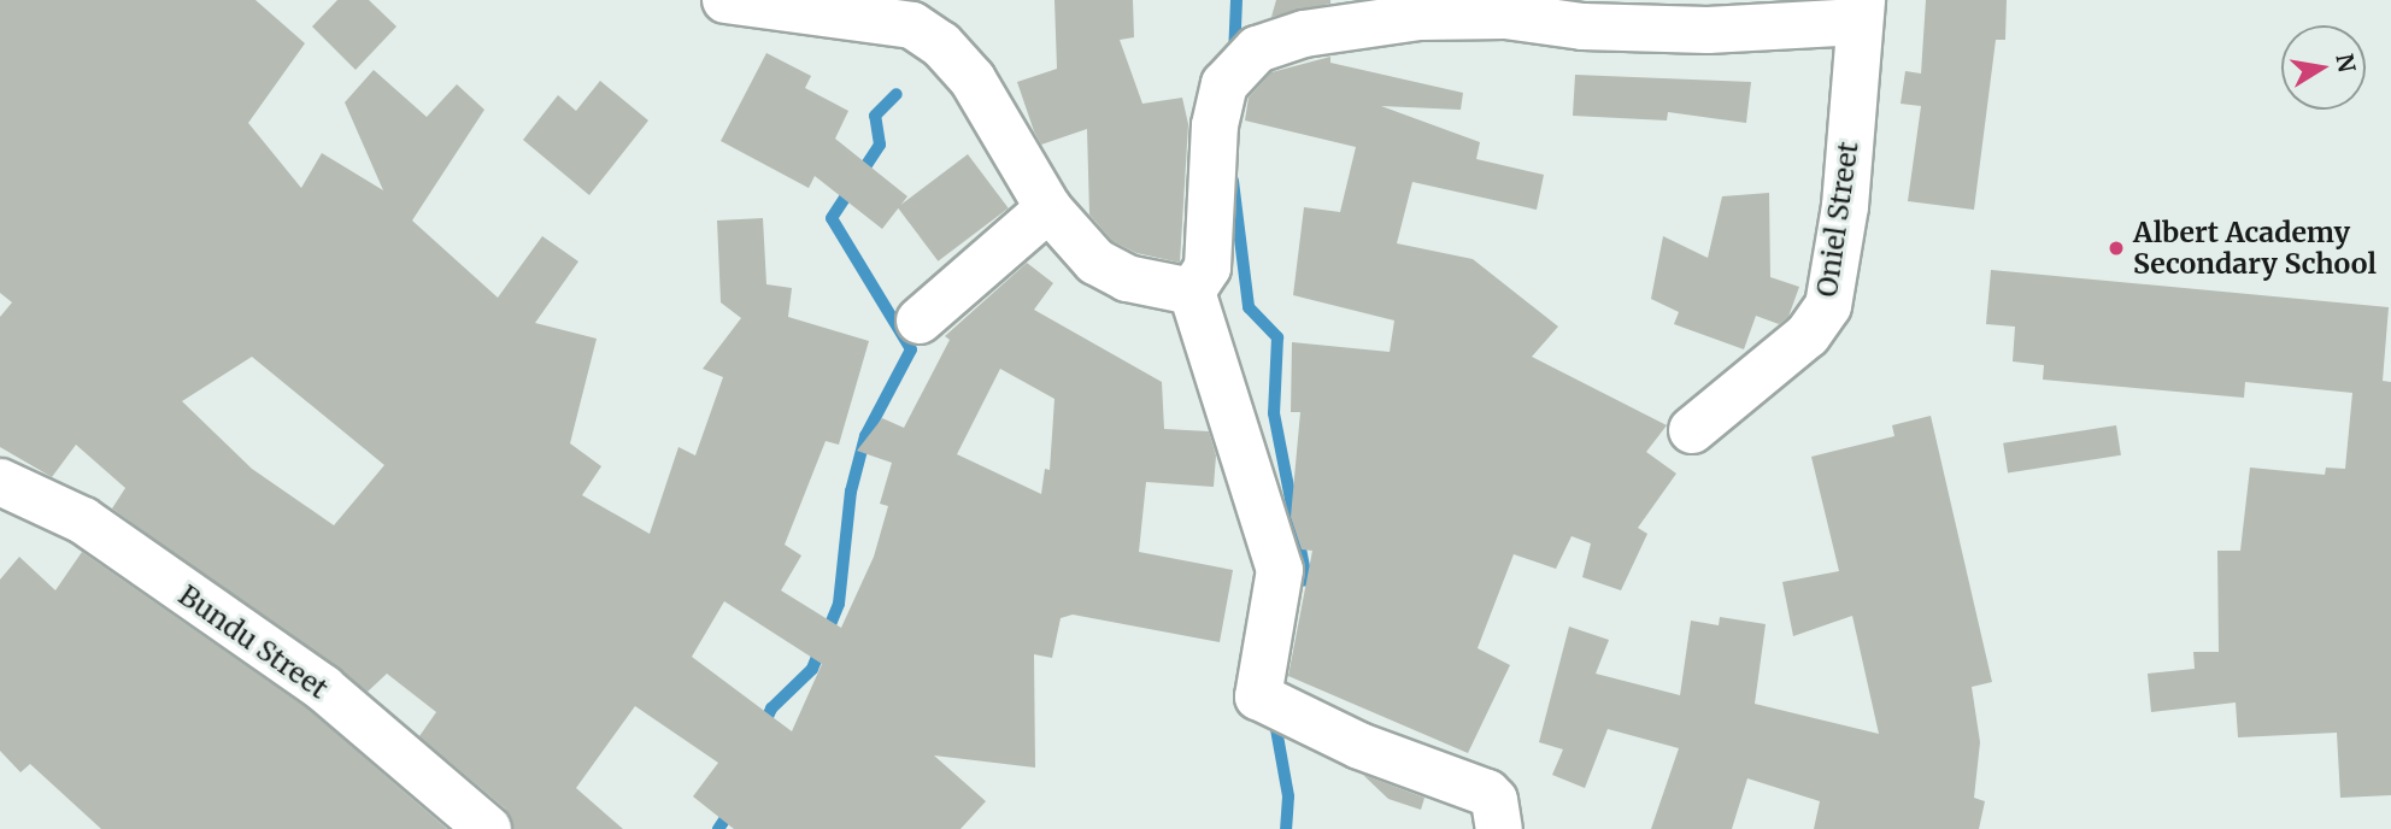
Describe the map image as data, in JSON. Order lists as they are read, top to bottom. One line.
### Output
{"streets":{"street":["Oniel Street","Bundu Street"]},"places":["Albert Academy Secondary School"],"north":"right"}
